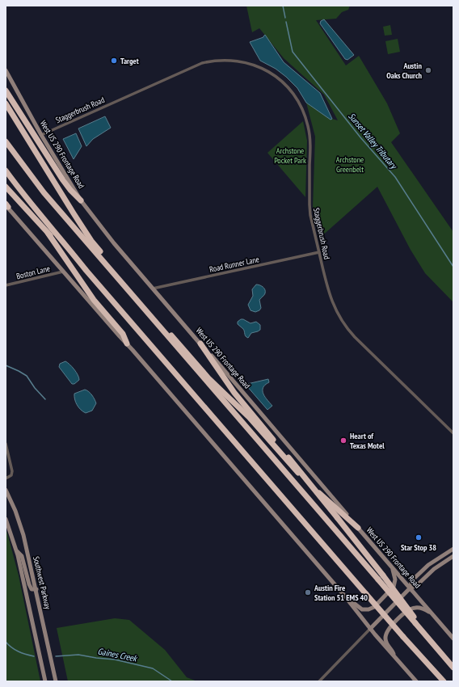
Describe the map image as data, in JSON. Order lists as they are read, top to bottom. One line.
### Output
{"streets":{"main road":["West US 290 Frontage Road","Southwest Parkway"],"street":["Staggerbrush Road","Road Runner Lane","Boston Lane"]},"crossings":[["Staggerbrush Road","West US 290 Frontage Road"],["Staggerbrush Road","Road Runner Lane"],["West US 290 Frontage Road","Road Runner Lane"]],"water":["Sunset Valley Tributary","Gaines Creek"],"parks":["Archstone Pocket Park","Archstone Greenbelt"],"places":["Target","Austin Oaks Church","Heart of Texas Motel","Star Stop 38","Austin Fire Station 51 EMS 40"]}
